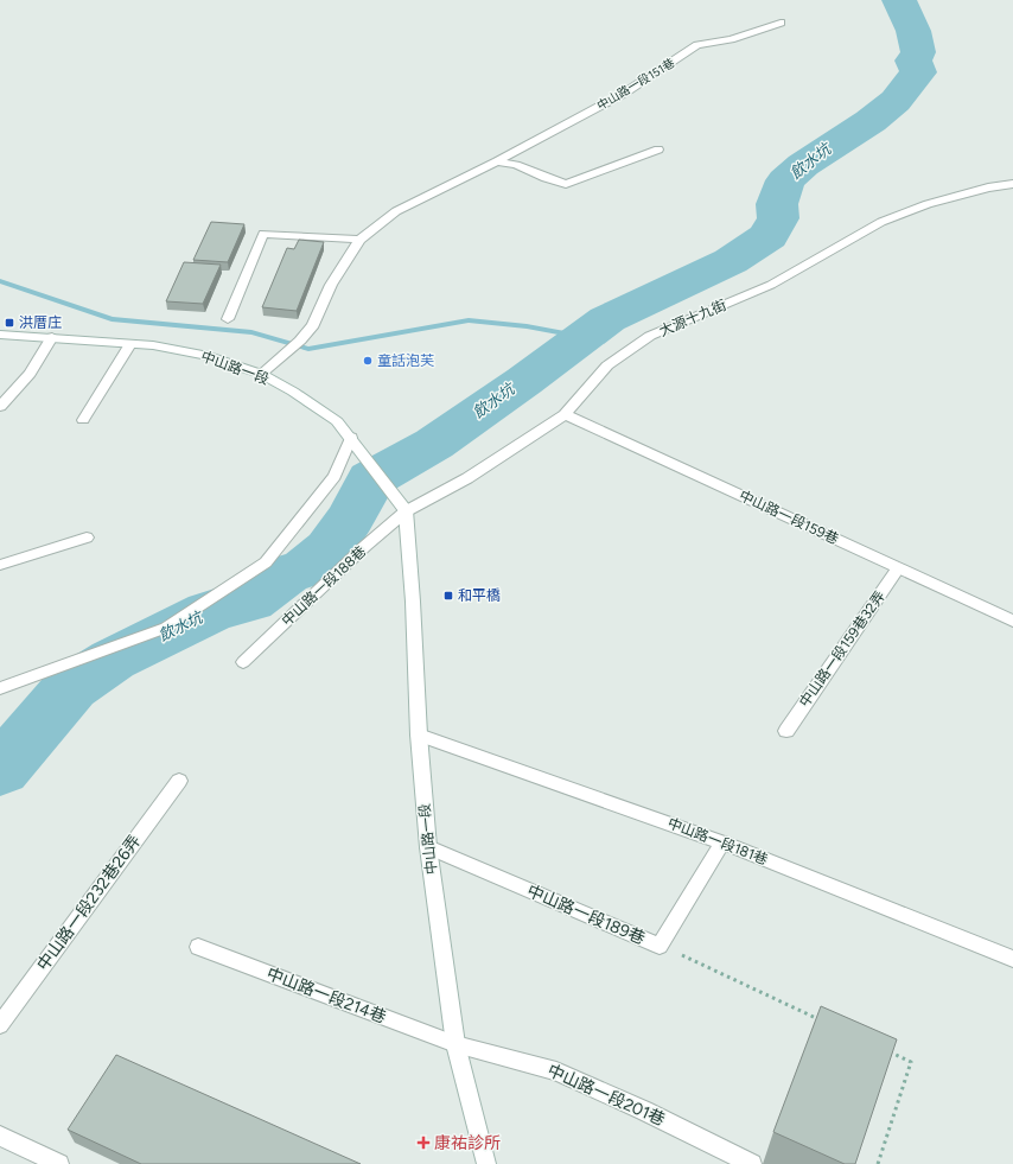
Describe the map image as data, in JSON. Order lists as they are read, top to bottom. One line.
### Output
{"streets":{"street":["中山路一段151巷","大源十九街","中山路一段","中山路一段159巷","中山路一段188巷","中山路一段159巷32弄","中山路一段181巷","中山路一段232巷26弄","中山路一段189巷","中山路一段214巷","中山路一段201巷"]},"crossings":[["中山路一段151巷","中山路一段"],["大源十九街","中山路一段"],["大源十九街","中山路一段159巷"],["大源十九街","中山路一段188巷"],["中山路一段","中山路一段188巷"],["中山路一段","中山路一段181巷"],["中山路一段","中山路一段189巷"],["中山路一段","中山路一段214巷"],["中山路一段","中山路一段201巷"],["中山路一段159巷","中山路一段159巷32弄"],["中山路一段181巷","中山路一段189巷"],["中山路一段214巷","中山路一段201巷"]],"water":["飲水坑"],"places":{"transit":["洪厝庄","和平橋"],"other":["童話泡芙"],"health":["康祐診所"]}}
